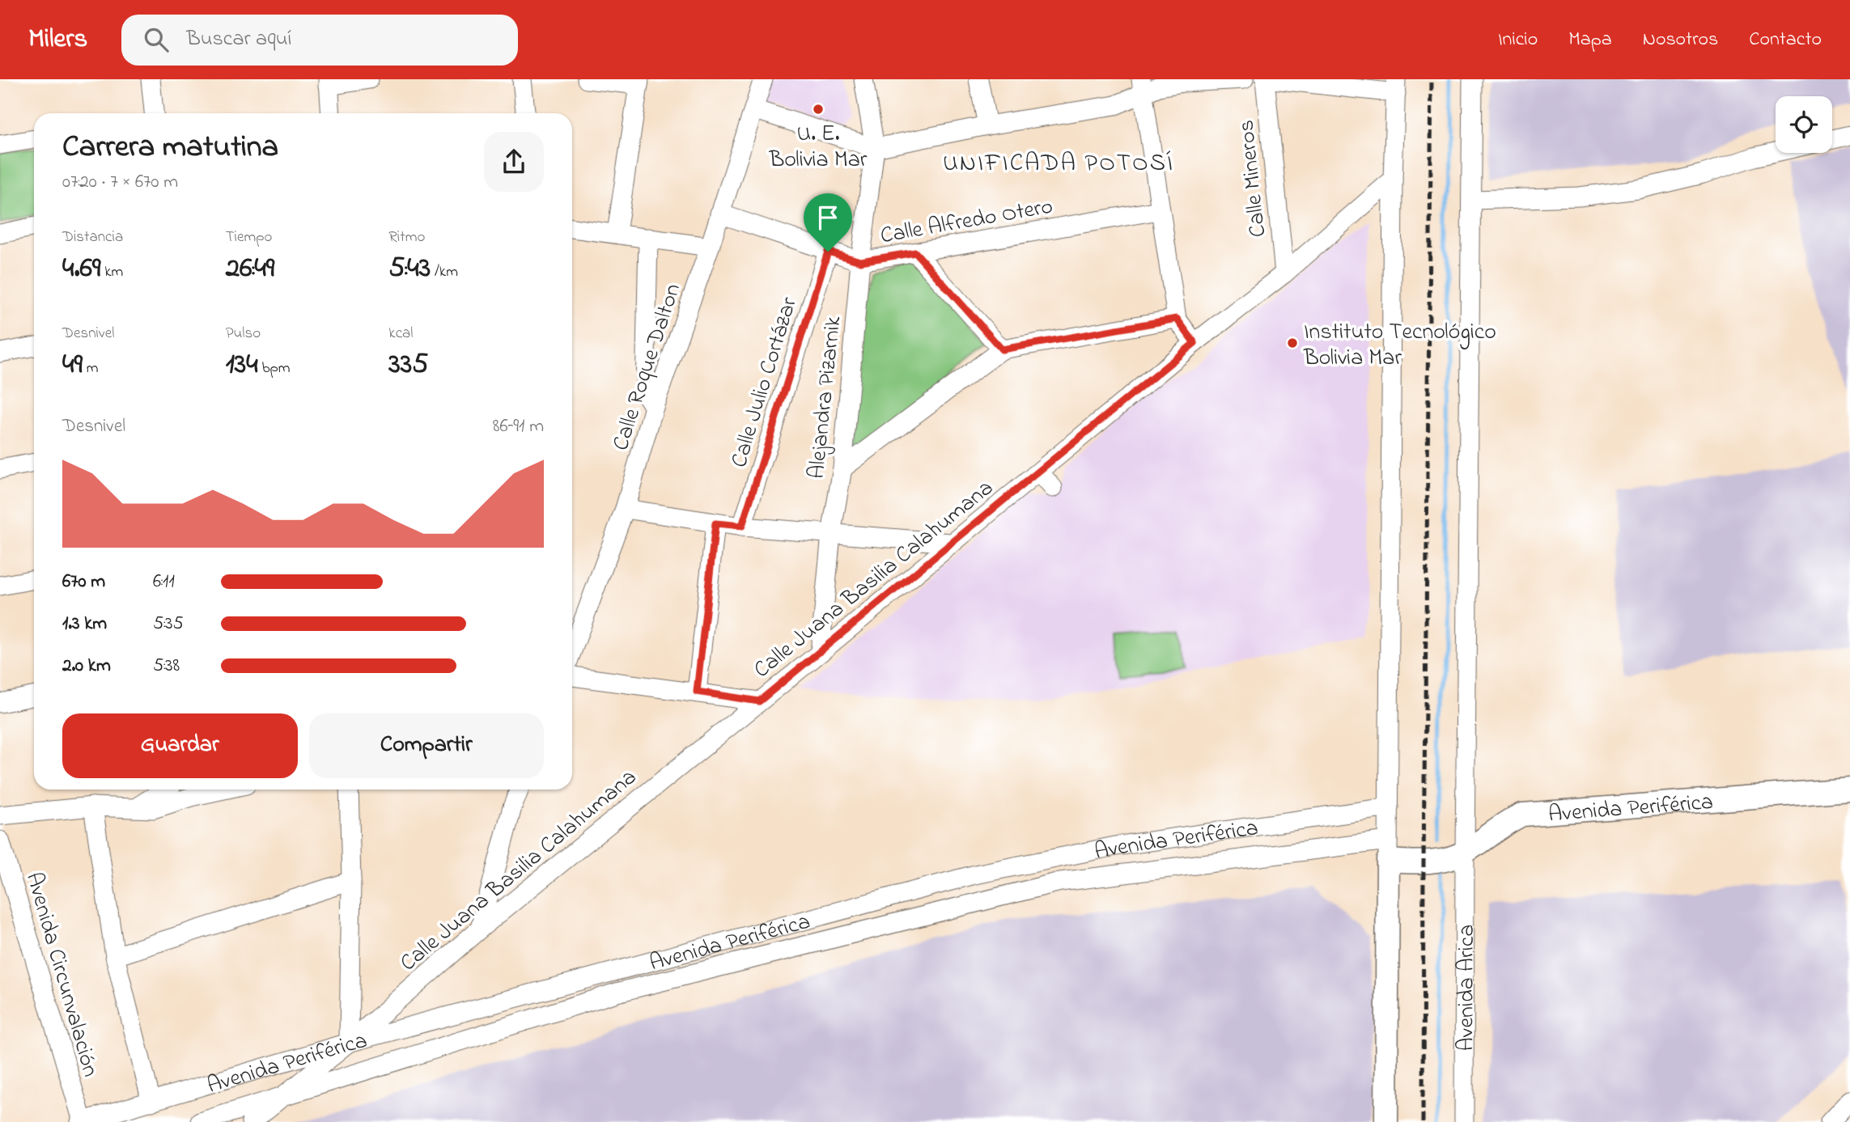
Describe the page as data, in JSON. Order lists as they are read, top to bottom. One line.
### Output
{"streets":{"main road":["Avenida Periférica"],"street":["Calle Mineros","Calle Alfredo Otero","Calle Roque Dalton","Calle Julio Cortázar","Alejandra Pizarnik","Calle Juana Basilia Calahumana","Avenida Circunvalación","Avenida Arica"]},"crossings":[["Calle Mineros","Calle Juana Basilia Calahumana"],["Calle Alfredo Otero","Calle Roque Dalton"],["Calle Alfredo Otero","Calle Julio Cortázar"],["Calle Alfredo Otero","Alejandra Pizarnik"],["Alejandra Pizarnik","Calle Juana Basilia Calahumana"],["Calle Juana Basilia Calahumana","Avenida Periférica"],["Avenida Periférica","Avenida Circunvalación"],["Avenida Periférica","Avenida Arica"]],"districts":["UNIFICADA POTOSÍ"],"places":["U. E. Bolivia Mar","Instituto Tecnológico Bolivia Mar"],"page":{"header":"Milers","search":"Buscar aquí","nav":["Inicio","Mapa","Nosotros","Contacto"],"heading":["Carrera matutina","07:20 · 7 × 670 m"],"stats":[["Distancia","4.69 km"],["Tiempo","26:49"],["Ritmo","5:43 /km"],["Desnivel","49 m"],["Pulso","134 bpm"],["kcal","335"]],"chart":["Desnivel","86–91 m"],"list":[{"name":"670 m","note":"6:11"},{"name":"1.3 km","note":"5:35"},{"name":"2.0 km","note":"5:38"}],"buttons":["Guardar","Compartir"]}}
